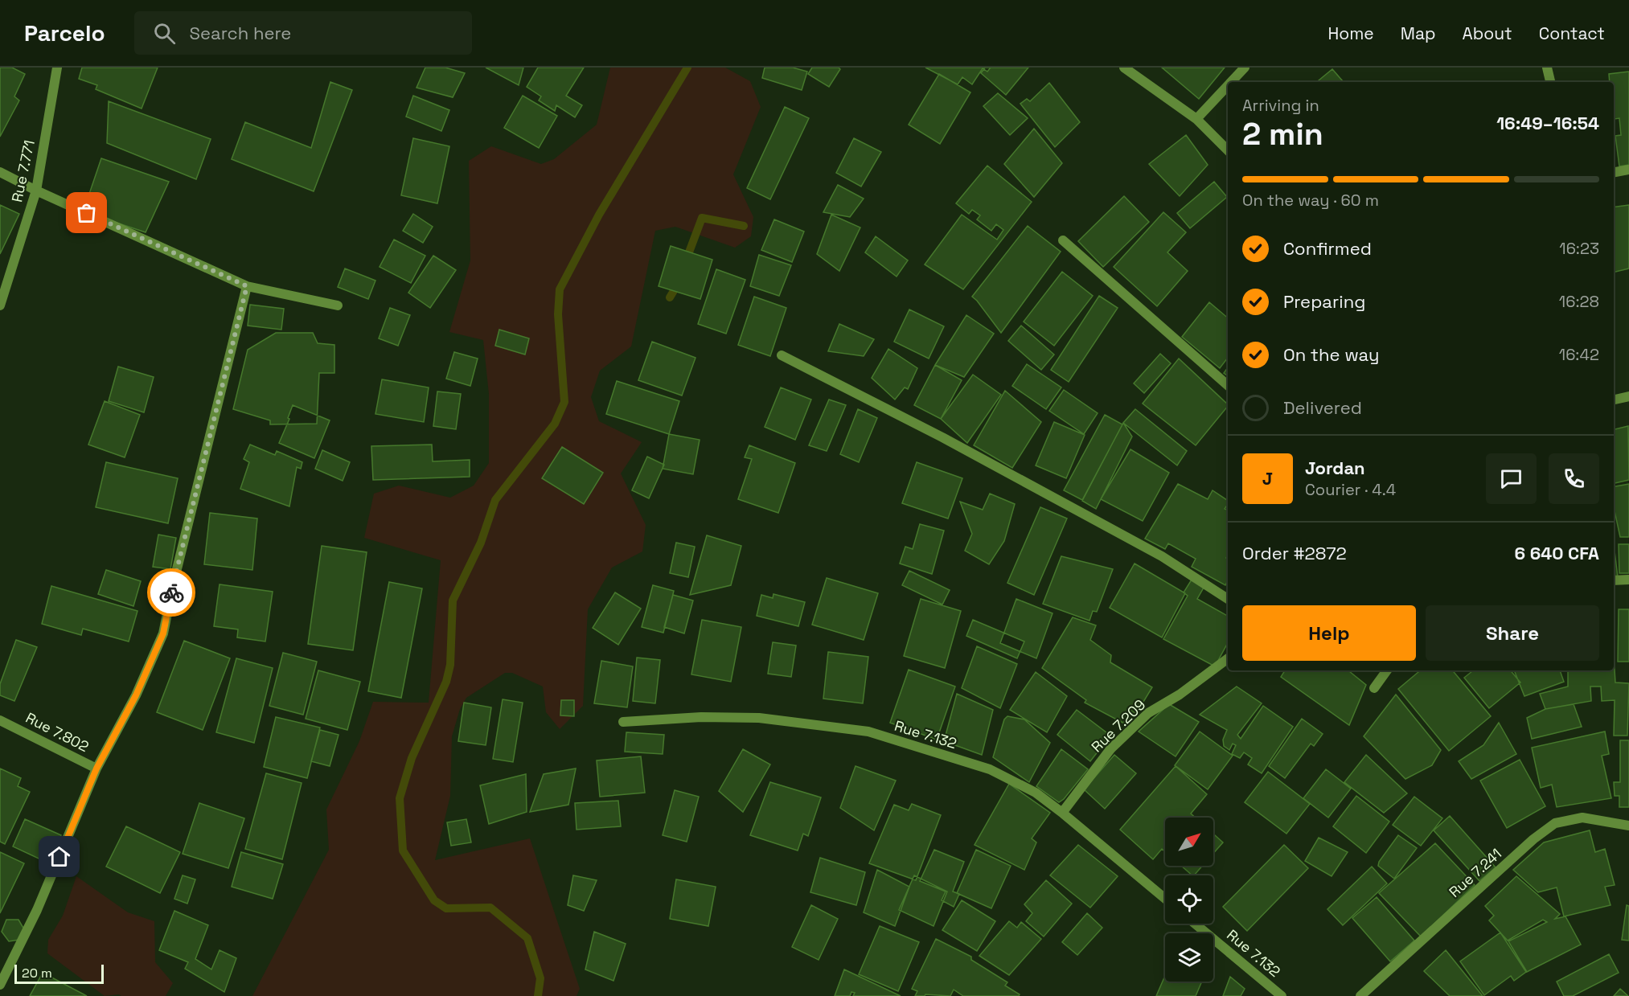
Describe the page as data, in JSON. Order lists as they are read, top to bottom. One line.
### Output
{"streets":{"street":["Rue 7.771","Rue 7.209","Rue 7.802","Rue 7.132","Rue 7.241"]},"crossings":[["Rue 7.209","Rue 7.132"]],"scale_bar":"20 m","north":"top right","page":{"header":"Parcelo","search":"Search here","nav":["Home","Map","About","Contact"],"heading":["2 min","Arriving in","16:49–16:54"],"panel":["Jordan","Courier · 4.4","Order #2872","6 640 CFA"],"bar":"On the way · 60 m","list":[["Confirmed","16:23"],["Preparing","16:28"],["On the way","16:42"],"Delivered"],"round":"J","buttons":["Help","Share"],"scale":"20 m"}}
